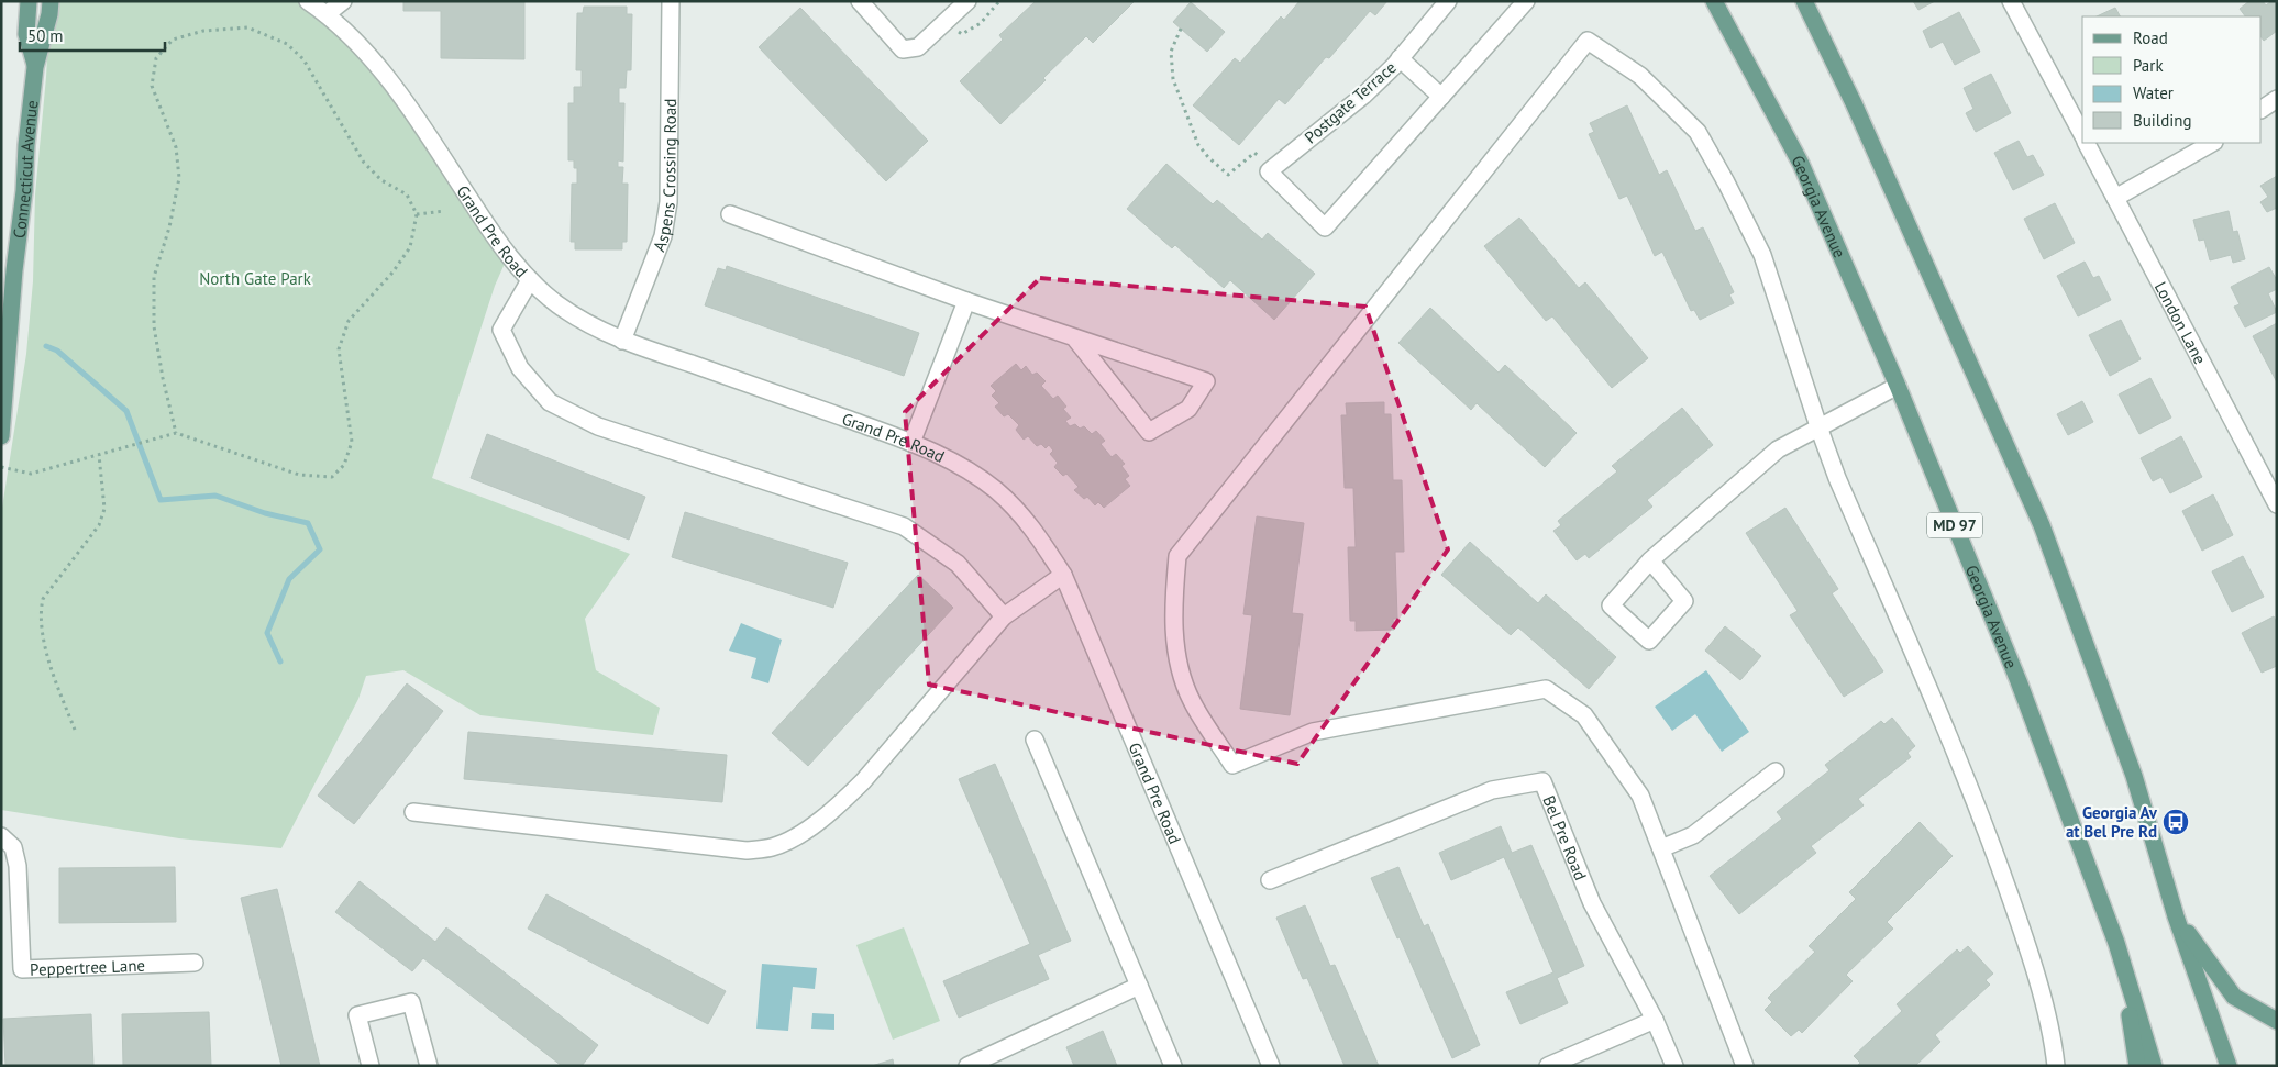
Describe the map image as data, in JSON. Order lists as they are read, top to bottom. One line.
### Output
{"streets":{"main road":["Connecticut Avenue","Georgia Avenue","MD 97"],"street":["Postgate Terrace","Aspens Crossing Road","Grand Pre Road","London Lane","Bel Pre Road","Peppertree Lane"]},"crossings":[["Aspens Crossing Road","Grand Pre Road"]],"parks":["North Gate Park"],"places":{"bus stop":["Georgia Av at Bel Pre Rd"]},"legend":["Road","Park","Water","Building"],"scale_bar":"50 m"}
